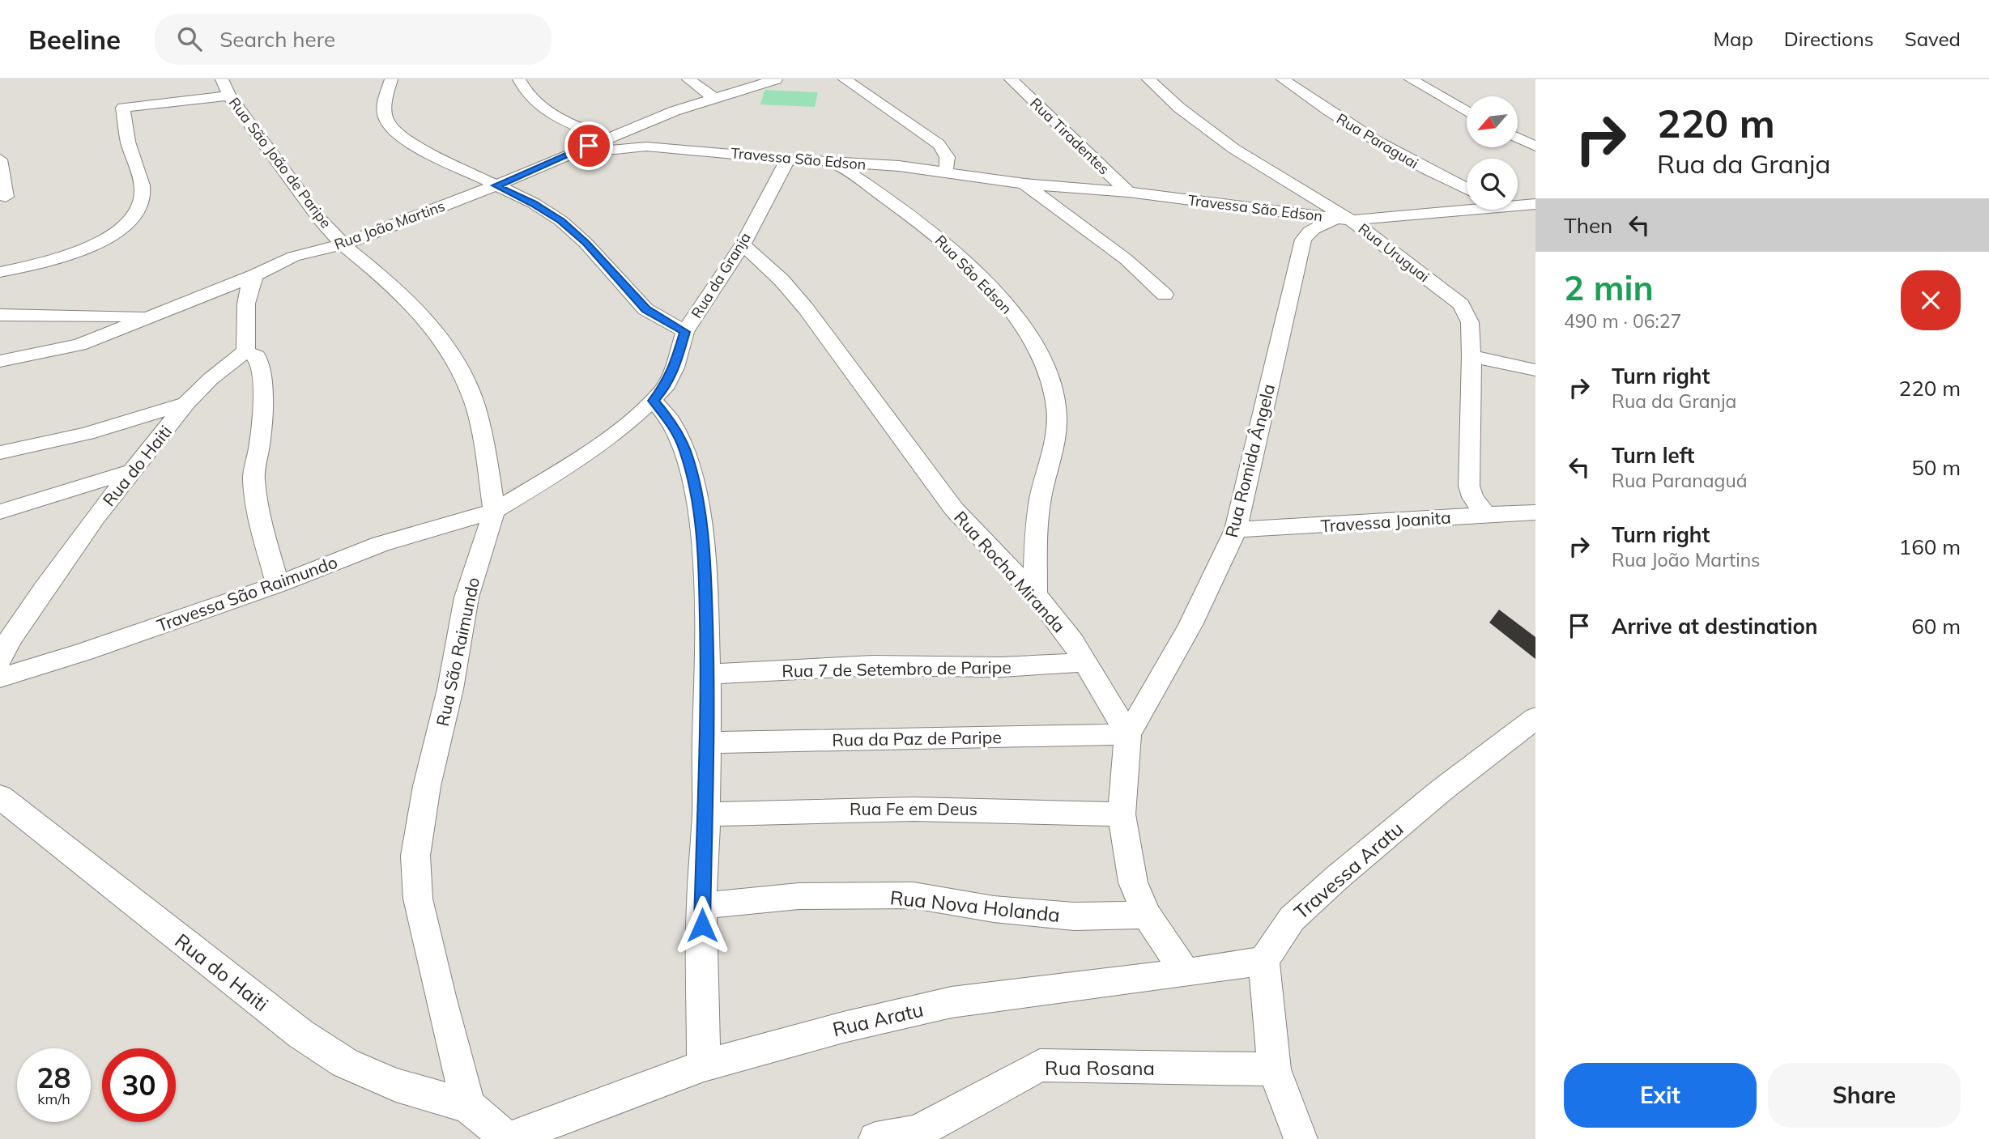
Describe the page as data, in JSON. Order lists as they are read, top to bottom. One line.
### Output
{"streets":{"street":["Rua Tiradentes","Rua Paraguai","Travessa São Edson","Rua São João de Paripe","Rua João Martins","Rua Uruguai","Rua São Edson","Rua da Granja","Rua Romida Ângela","Rua do Haiti","Travessa Joanita","Rua Rocha Miranda","Travessa São Raimundo","Rua São Raimundo","Rua 7 de Setembro de Paripe","Rua da Paz de Paripe","Rua Fe em Deus","Travessa Aratu","Rua Nova Holanda","Rua Aratu","Rua Rosana"]},"crossings":[["Rua Tiradentes","Travessa São Edson"],["Travessa São Edson","Rua João Martins"],["Travessa São Edson","Rua Uruguai"],["Travessa São Edson","Rua São Edson"],["Travessa São Edson","Rua da Granja"],["Travessa São Edson","Rua Romida Ângela"],["Rua São João de Paripe","Rua João Martins"],["Rua São João de Paripe","Rua São Raimundo"],["Rua João Martins","Rua São Raimundo"],["Rua Uruguai","Rua Romida Ângela"],["Rua Uruguai","Travessa Joanita"],["Rua São Edson","Rua Rocha Miranda"],["Rua da Granja","Rua Rocha Miranda"],["Rua da Granja","Travessa São Raimundo"],["Rua da Granja","Rua São Raimundo"],["Rua Romida Ângela","Travessa Joanita"],["Rua Romida Ângela","Rua Rocha Miranda"],["Rua Romida Ângela","Rua da Paz de Paripe"],["Rua do Haiti","Rua São Raimundo"],["Rua Rocha Miranda","Rua 7 de Setembro de Paripe"],["Rua Rocha Miranda","Rua da Paz de Paripe"],["Travessa São Raimundo","Rua São Raimundo"],["Travessa Aratu","Rua Aratu"]],"north":"bottom left","page":{"header":"Beeline","search":"Search here","nav":["Map","Directions","Saved"],"turn":["220 m","Rua da Granja"],"then":"Then","heading":["2 min","490 m · 06:27"],"list":[{"name":"Turn right","note":"Rua da Granja","value":"220 m"},{"name":"Turn left","note":"Rua Paranaguá","value":"50 m"},{"name":"Turn right","note":"Rua João Martins","value":"160 m"},{"name":"Arrive at destination","value":"60 m"}],"speed":"28 km/h","limit":"30","buttons":["Exit","Share"]}}
